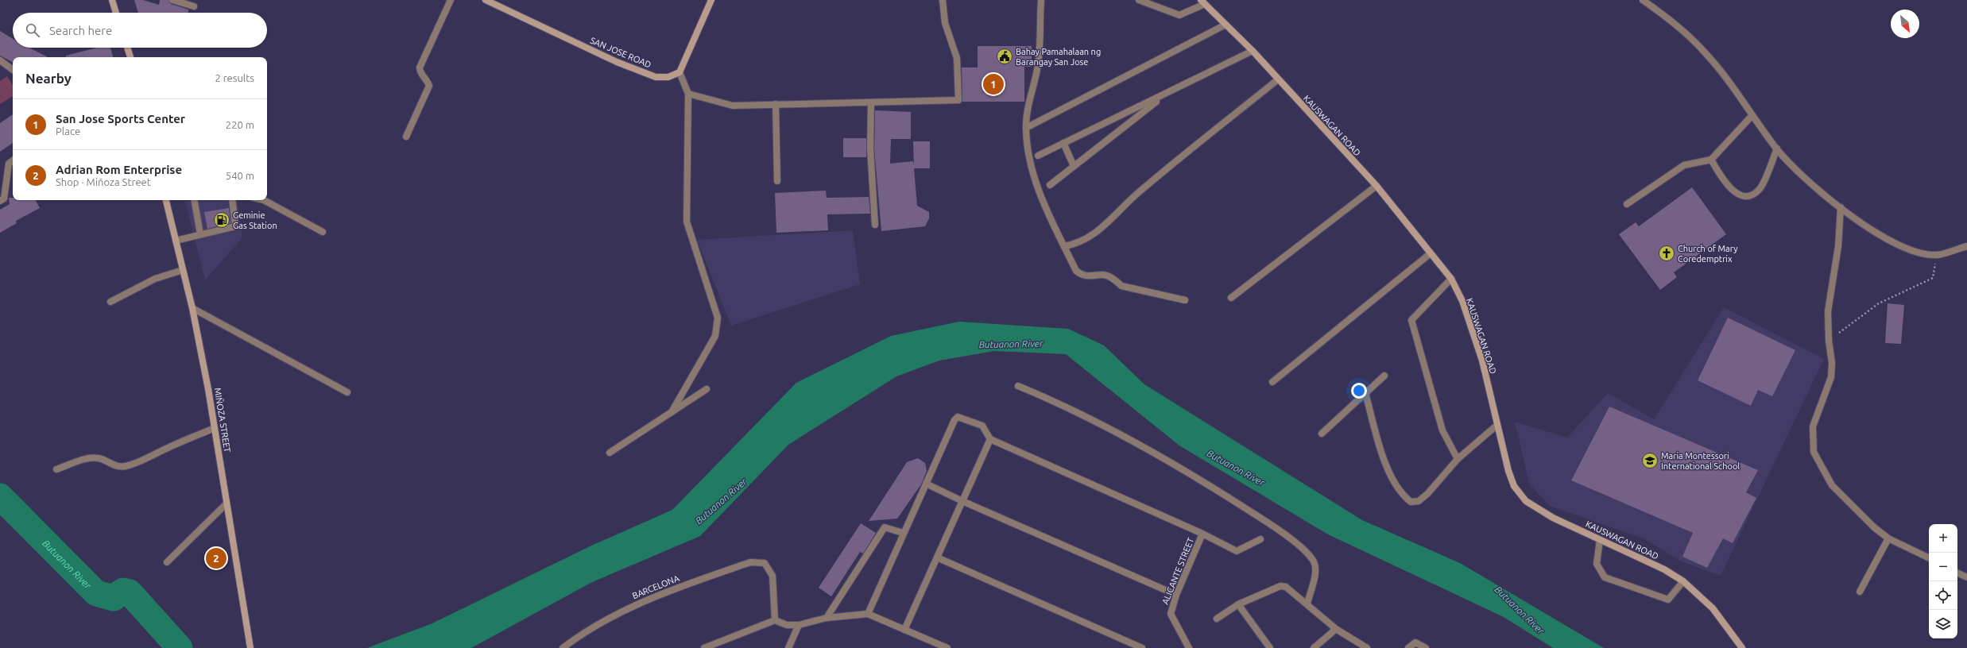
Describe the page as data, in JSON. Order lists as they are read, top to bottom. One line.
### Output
{"streets":{"street":["SAN JOSE ROAD","KAUSWAGAN ROAD","MIÑOZA STREET","ALICANTE STREET","BARCELONA"]},"water":["Butuanon River"],"places":{"public building":["Bahay Pamahalaan ng Barangay San Jose"],"fuel station":["Geminie Gas Station"],"church":["Church of Mary Coredemptrix"],"school or university":["Maria Montessori International School"]},"north":"bottom right","page":{"search":"Search here","heading":["Nearby","2 results"],"pins":["1","2"],"list":[{"mark":"1","name":"San Jose Sports Center","note":"Place","value":"220 m"},{"mark":"2","name":"Adrian Rom Enterprise","note":"Shop · Miñoza Street","value":"540 m"}],"map_buttons":["+","−"]}}
